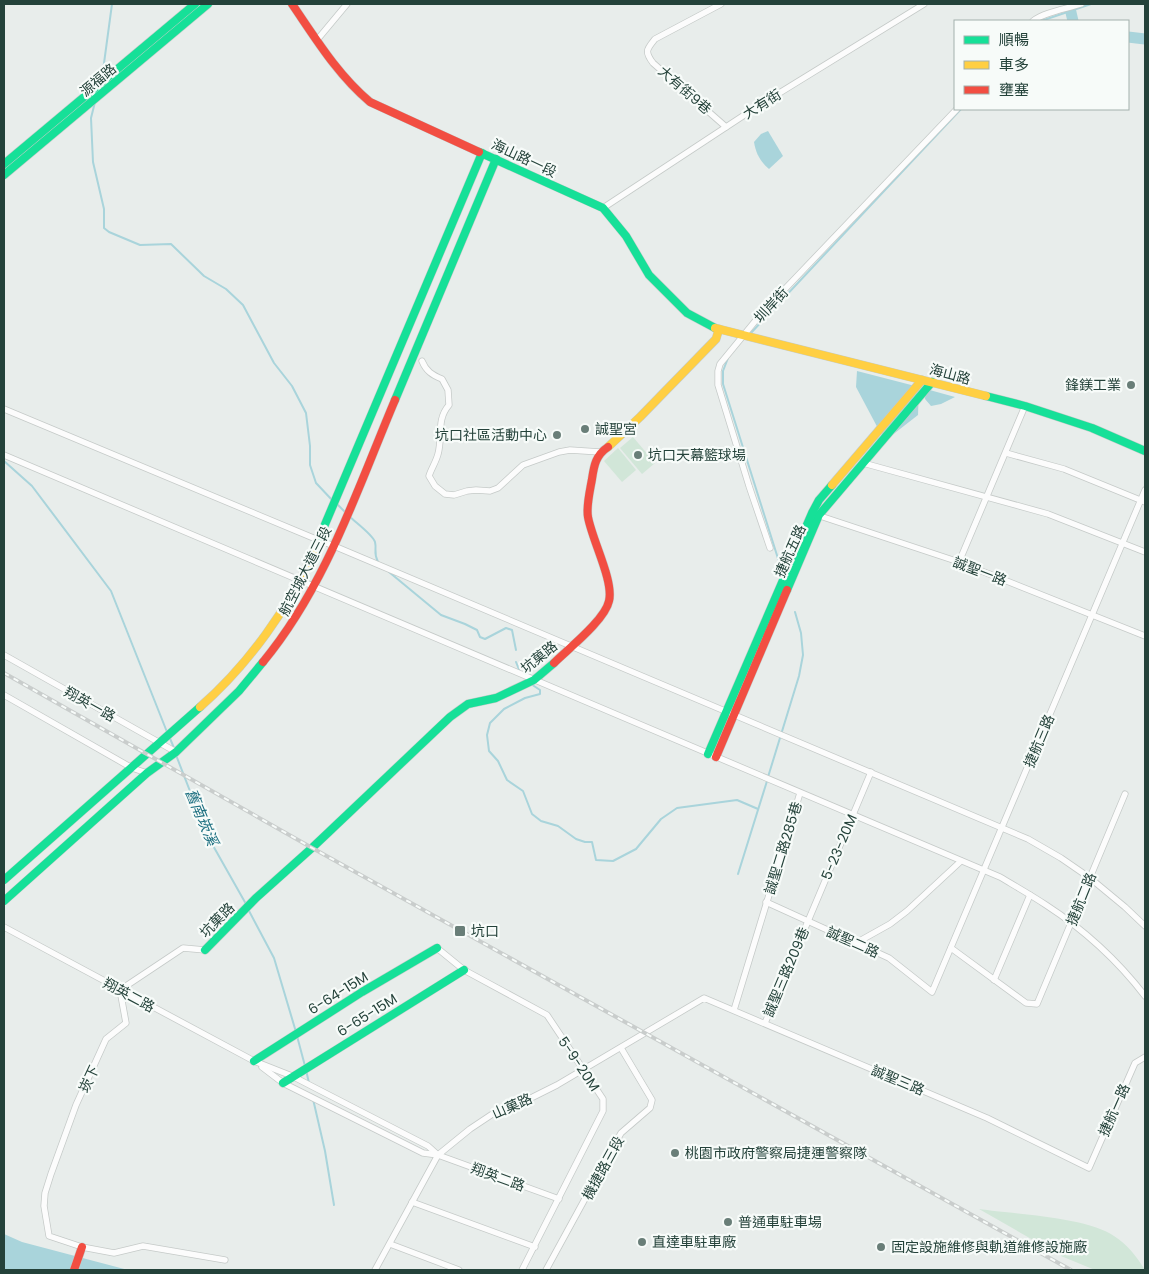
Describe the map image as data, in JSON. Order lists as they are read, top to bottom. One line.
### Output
{"streets":{"street":["源福路","大有街9巷","大有街","海山路一段","圳岸街","海山路","捷航五路","航空城大道三段","誠聖一路","坑菓路","翔英一路","捷航三路","5-23-20M","誠聖二路285巷","捷航二路","誠聖二路","誠聖三路209巷","6-64-15M","翔英二路","6-65-15M","5-9-20M","崁下","誠聖三路","山菓路","捷航一路","機捷路三段"]},"crossings":[["大有街9巷","大有街"],["大有街","海山路一段"],["海山路一段","圳岸街"],["海山路一段","海山路"],["海山路一段","航空城大道三段"],["圳岸街","海山路"],["海山路","捷航五路"],["捷航五路","誠聖一路"],["航空城大道三段","翔英一路"],["誠聖一路","捷航三路"],["捷航三路","誠聖二路"],["5-23-20M","誠聖二路"],["5-23-20M","誠聖三路209巷"],["誠聖二路285巷","誠聖二路"],["誠聖二路285巷","誠聖三路"],["誠聖二路","誠聖三路209巷"],["誠聖三路209巷","誠聖三路"],["6-64-15M","翔英二路"],["6-64-15M","5-9-20M"],["翔英二路","6-65-15M"],["翔英二路","5-9-20M"],["翔英二路","崁下"],["翔英二路","山菓路"],["6-65-15M","5-9-20M"],["5-9-20M","山菓路"],["誠聖三路","山菓路"],["誠聖三路","捷航一路"],["山菓路","機捷路三段"]],"water":["舊南崁溪"],"places":{"other":["鋒鎂工業","誠聖宮","坑口社區活動中心","坑口天幕籃球場","桃園市政府警察局捷運警察隊","普通車駐車場","直達車駐車廠","固定設施維修與軌道維修設施廠"],"transit":["坑口"]},"legend":["順暢","車多","壅塞"]}
